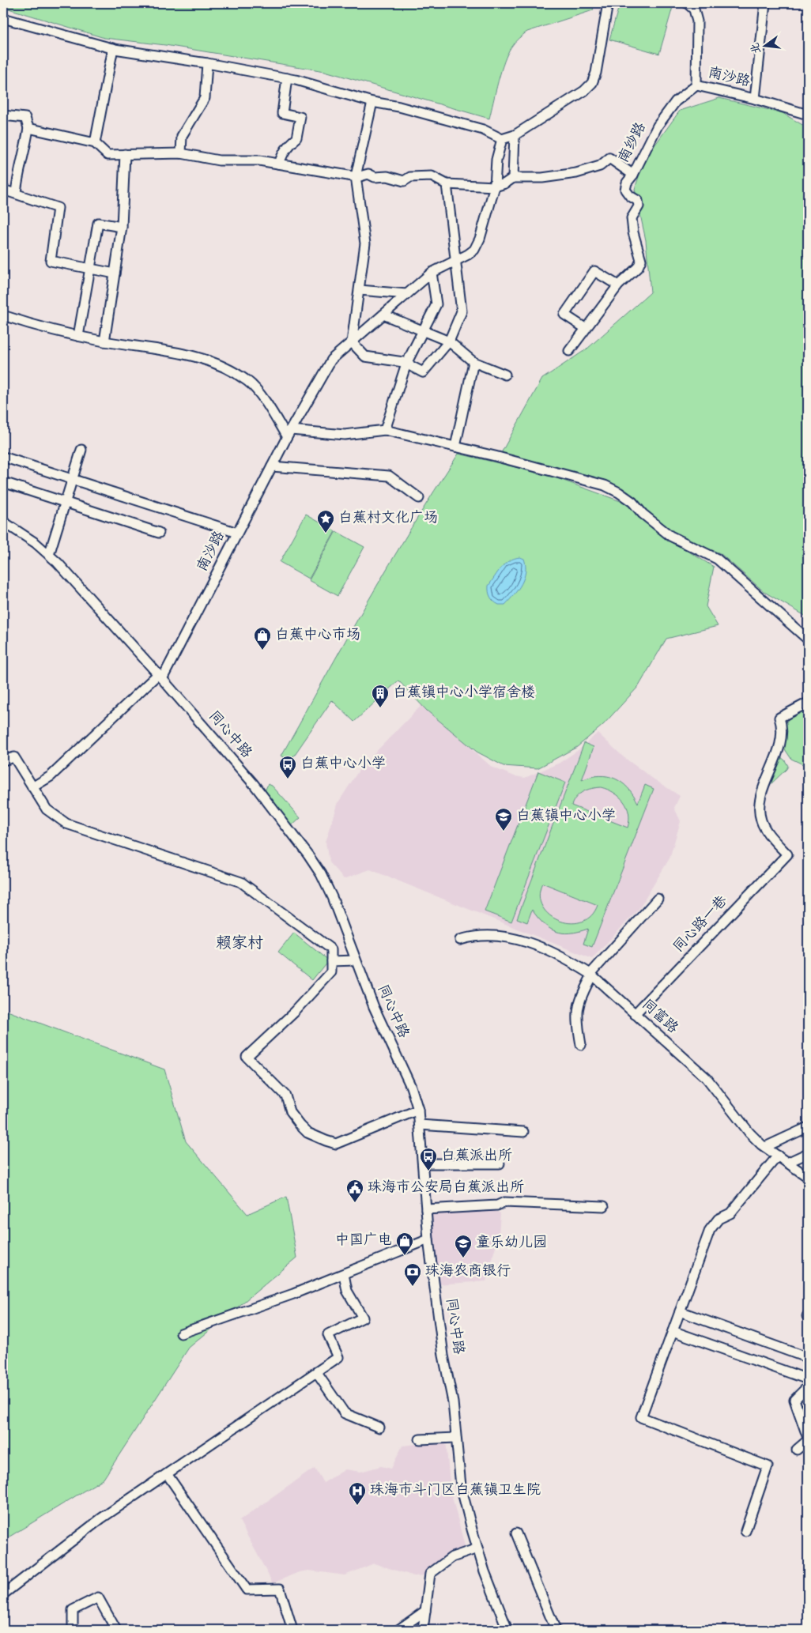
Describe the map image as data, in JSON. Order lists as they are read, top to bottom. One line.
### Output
{"streets":{"street":["南沙路","南纱路","同心中路","同心路一巷","同富路"]},"crossings":[["南沙路","南纱路"],["南沙路","同心中路"],["同心路一巷","同富路"]],"districts":["赖家村"],"places":{"place":["白蕉村文化广场"],"shop":["白蕉中心市场","中国广电"],"building":["白蕉镇中心小学宿舍楼"],"bus stop":["白蕉中心小学","白蕉派出所"],"school or university":["白蕉镇中心小学","童乐幼儿园"],"public building":["珠海市公安局白蕉派出所"],"bank":["珠海农商银行"],"hospital":["珠海市斗门区白蕉镇卫生院"]},"north":"left"}
